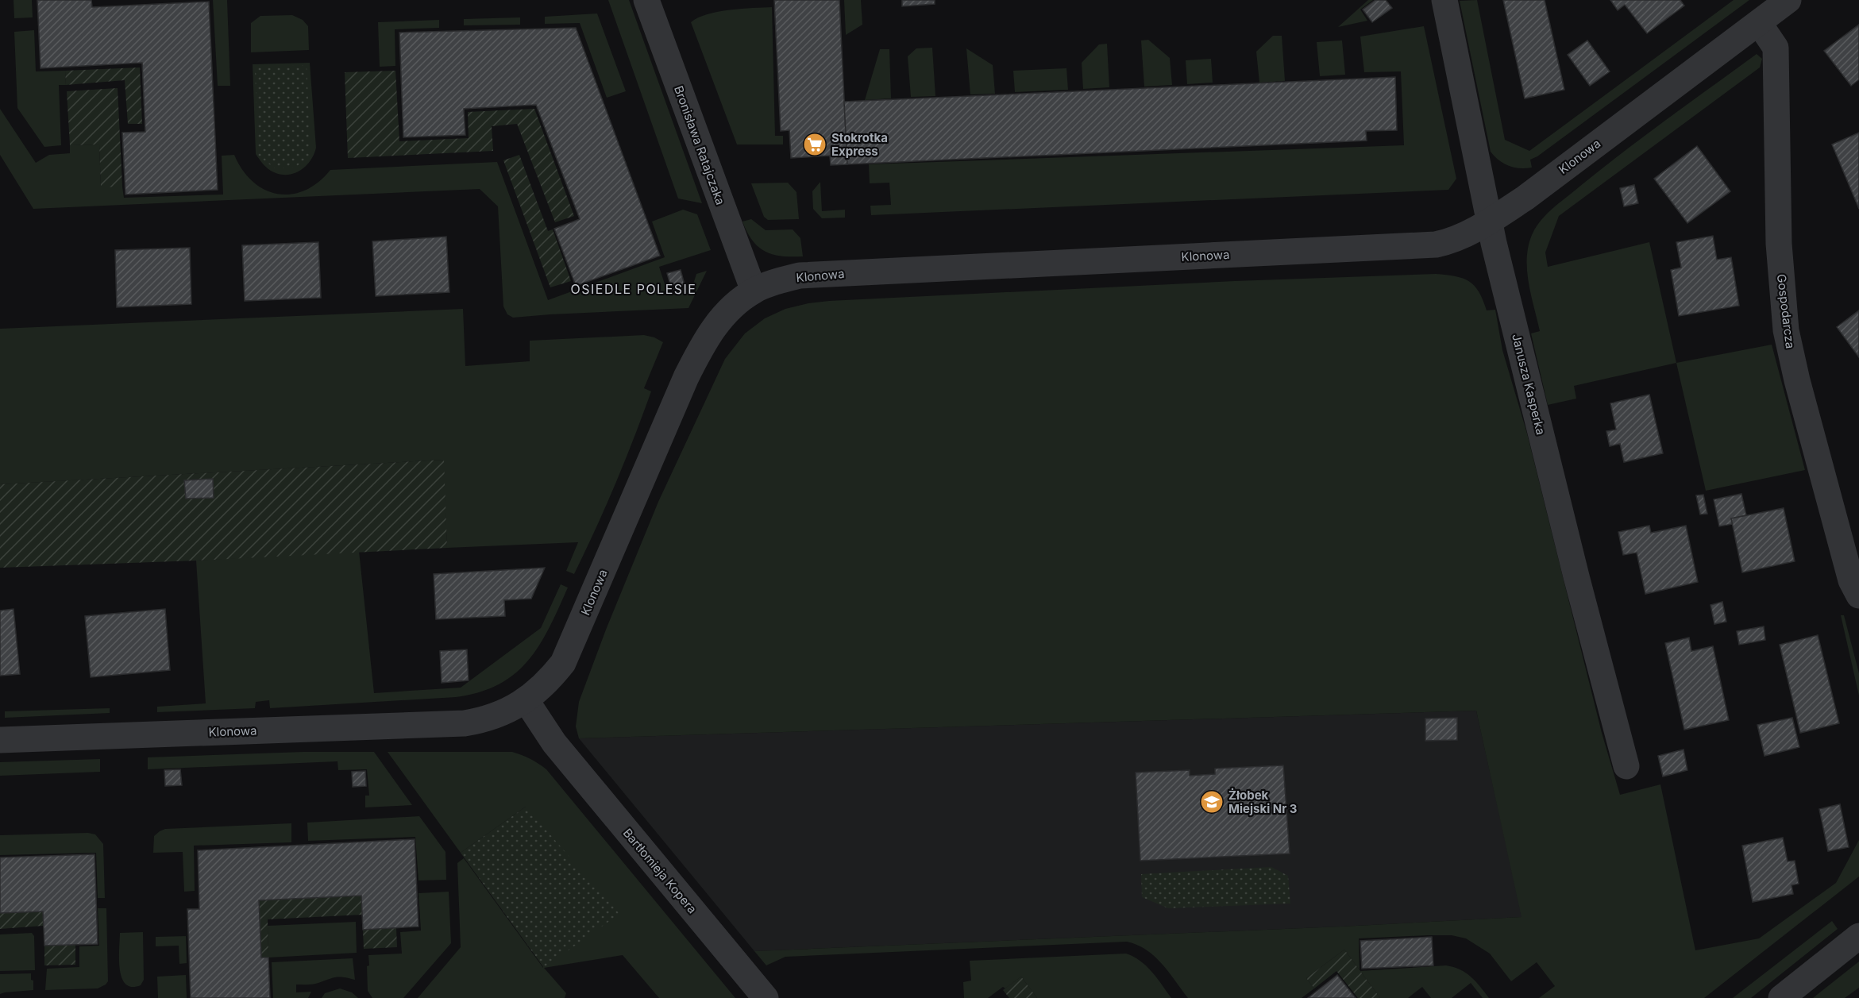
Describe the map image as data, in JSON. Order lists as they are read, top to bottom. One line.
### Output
{"streets":{"street":["Bronisława Ratajczaka","Klonowa","Gospodarcza","Janusza Kasperka","Bartłomieja Kopera"]},"crossings":[["Bronisława Ratajczaka","Klonowa"],["Klonowa","Gospodarcza"],["Klonowa","Janusza Kasperka"],["Klonowa","Bartłomieja Kopera"]],"districts":["OSIEDLE POLESIE"],"places":{"supermarket":["Stokrotka Express"],"school or university":["Żłobek Miejski Nr 3"]}}
